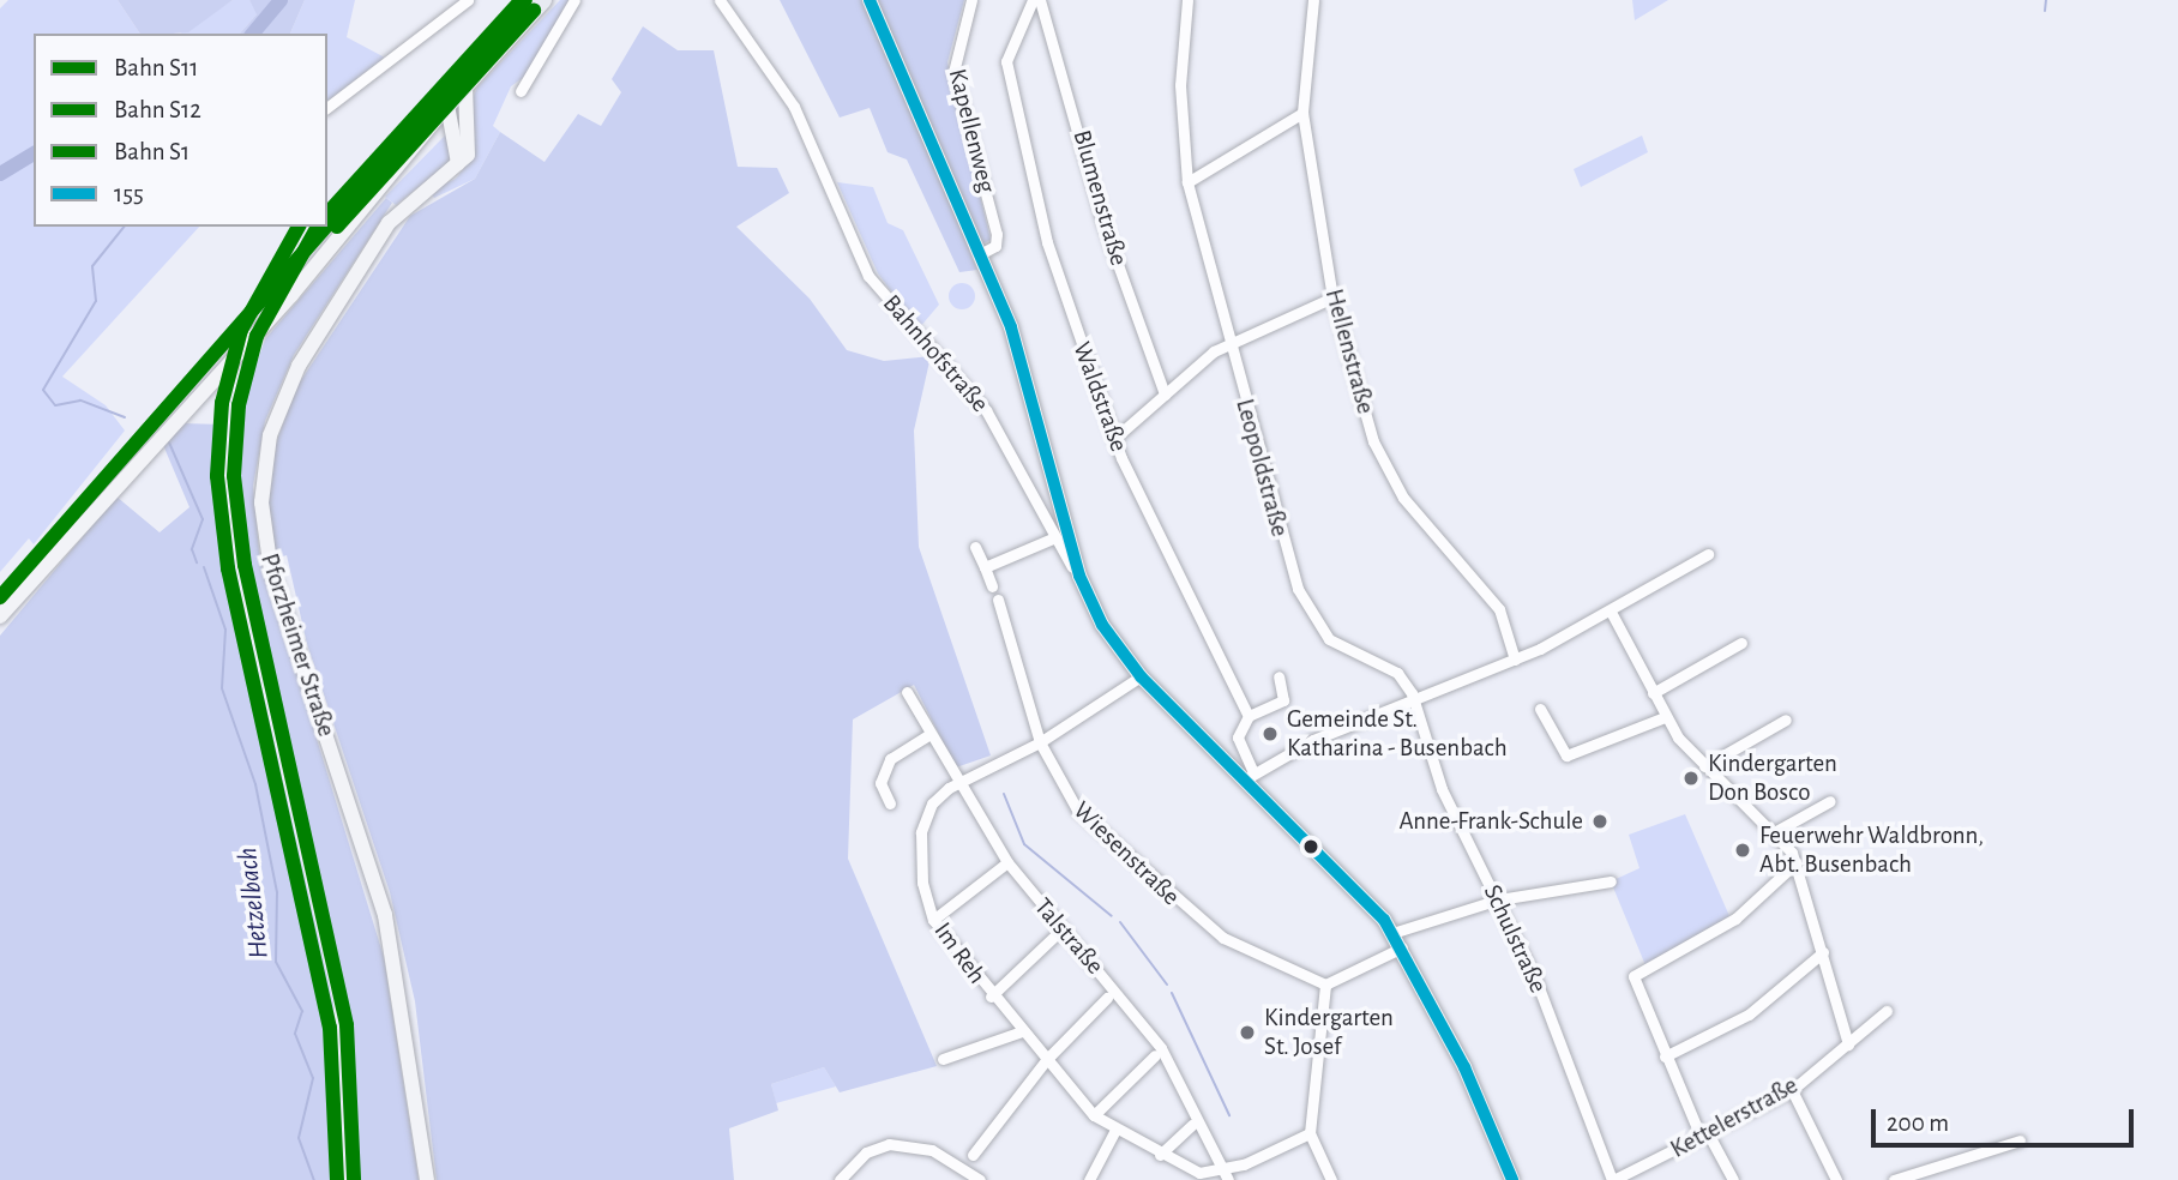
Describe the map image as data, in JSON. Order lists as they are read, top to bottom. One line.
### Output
{"streets":{"main road":["Pforzheimer Straße"],"street":["Kapellenweg","Blumenstraße","Hellenstraße","Bahnhofstraße","Waldstraße","Leopoldstraße","Wiesenstraße","Talstraße","Schulstraße","Im Reh","Kettelerstraße"]},"crossings":[["Leopoldstraße","Schulstraße"],["Wiesenstraße","Im Reh"],["Talstraße","Im Reh"],["Schulstraße","Kettelerstraße"]],"water":["Hetzelbach"],"places":["Gemeinde St. Katharina - Busenbach","Kindergarten Don Bosco","Anne-Frank-Schule","Feuerwehr Waldbronn, Abt. Busenbach","Kindergarten St. Josef"],"lines":["rail line S11","rail line S1","transit line 155","rail line S12"],"legend":["Bahn S11","Bahn S12","Bahn S1","155"],"scale_bar":"200 m"}
